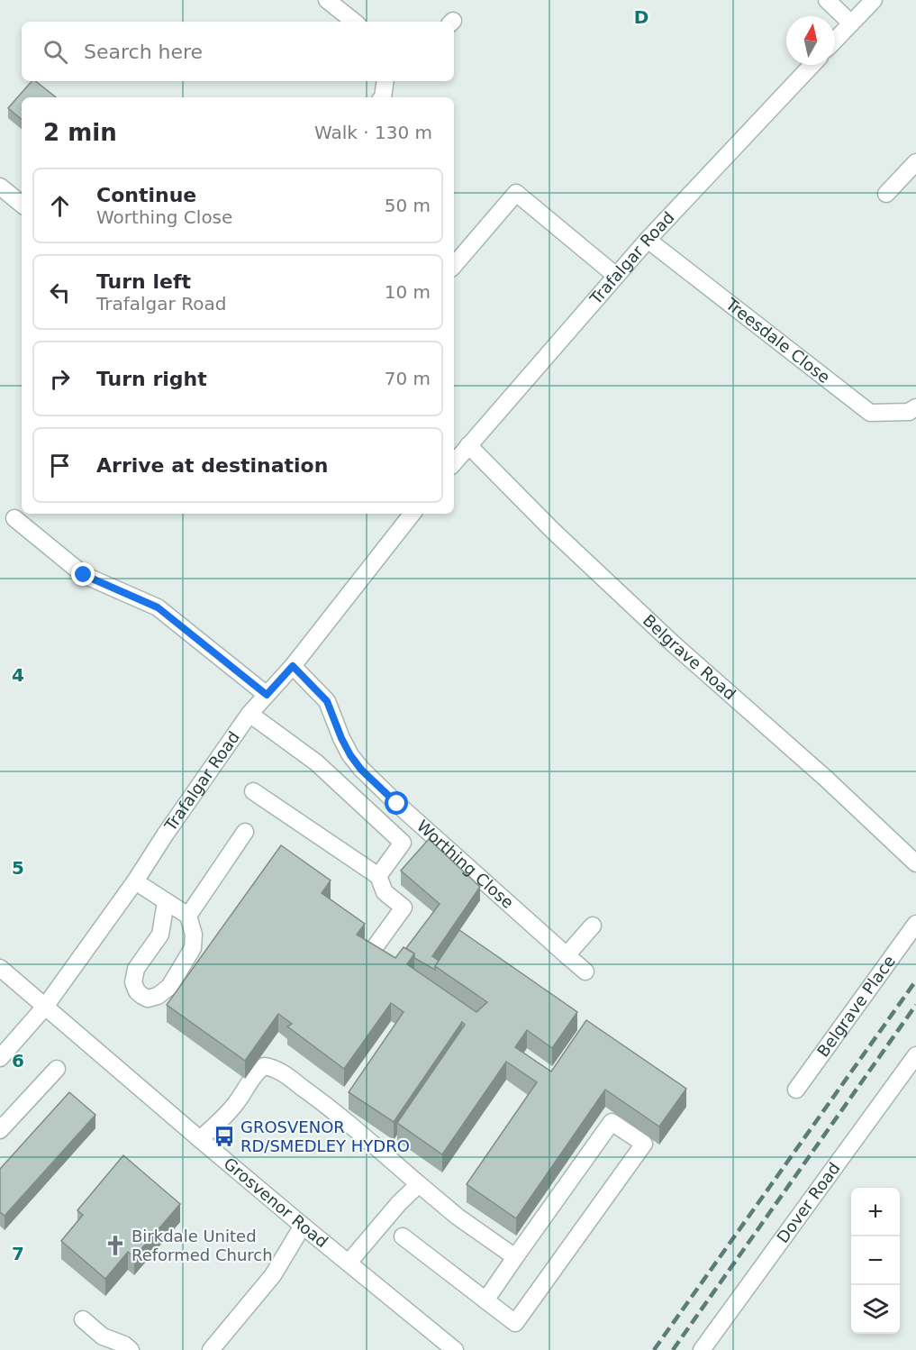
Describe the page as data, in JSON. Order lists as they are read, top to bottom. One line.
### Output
{"streets":{"street":["Trafalgar Road","Treesdale Close","Belgrave Road","Worthing Close","Belgrave Place","Grosvenor Road","Dover Road"]},"crossings":[["Trafalgar Road","Treesdale Close"],["Trafalgar Road","Belgrave Road"],["Trafalgar Road","Worthing Close"],["Trafalgar Road","Grosvenor Road"]],"places":{"bus stop":["GROSVENOR RD/SMEDLEY HYDRO"],"church":["Birkdale United Reformed Church"]},"north":"top","page":{"search":"Search here","heading":["2 min","Walk · 130 m"],"list":[["Continue","Worthing Close","50 m"],["Turn left","Trafalgar Road","10 m"],["Turn right","70 m"],"Arrive at destination"],"map_buttons":["+","−"]},"grid":{"columns":["D"],"rows":["4","5","6","7"]}}
